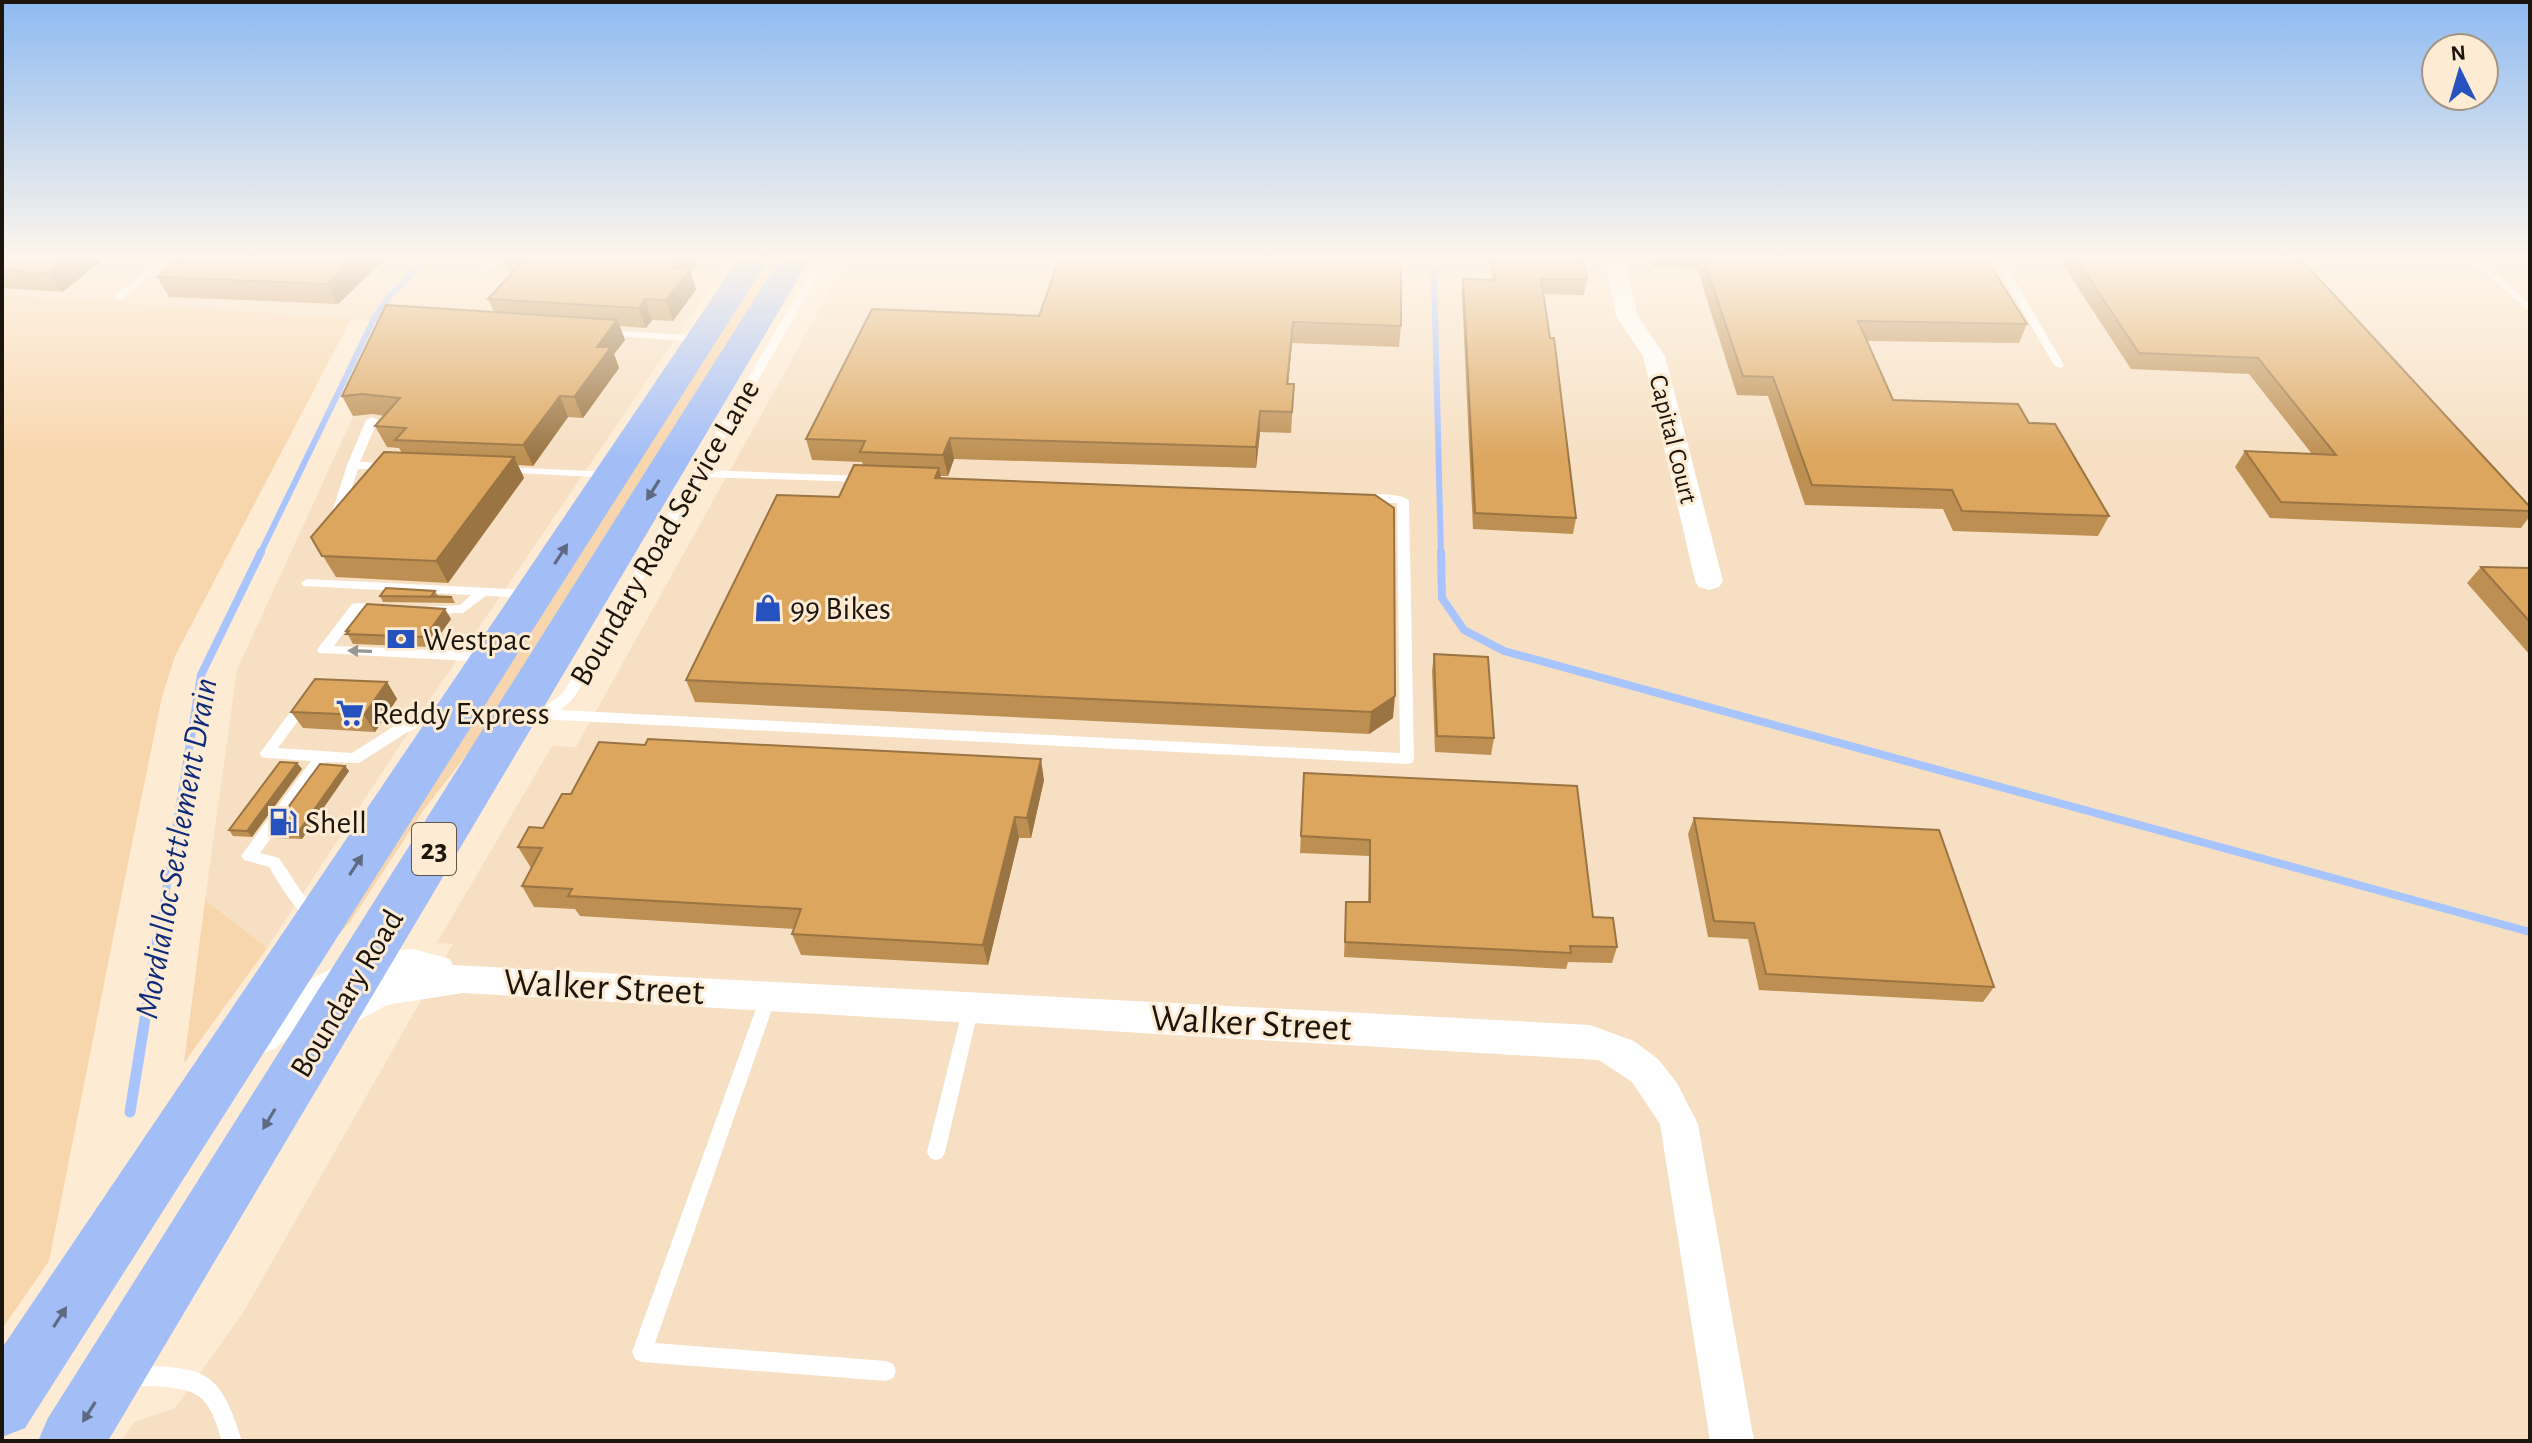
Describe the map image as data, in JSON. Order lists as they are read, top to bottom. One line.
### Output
{"streets":{"main road":["23","Boundary Road"],"street":["Capital Court","Walker Street"],"lane":["Boundary Road Service Lane"]},"crossings":[["Boundary Road Service Lane","Boundary Road"],["Walker Street","Boundary Road"]],"water":["Mordialloc Settlement Drain"],"places":{"shop":["99 Bikes"],"bank":["Westpac"],"supermarket":["Reddy Express"],"fuel station":["Shell"]},"north":"top"}
